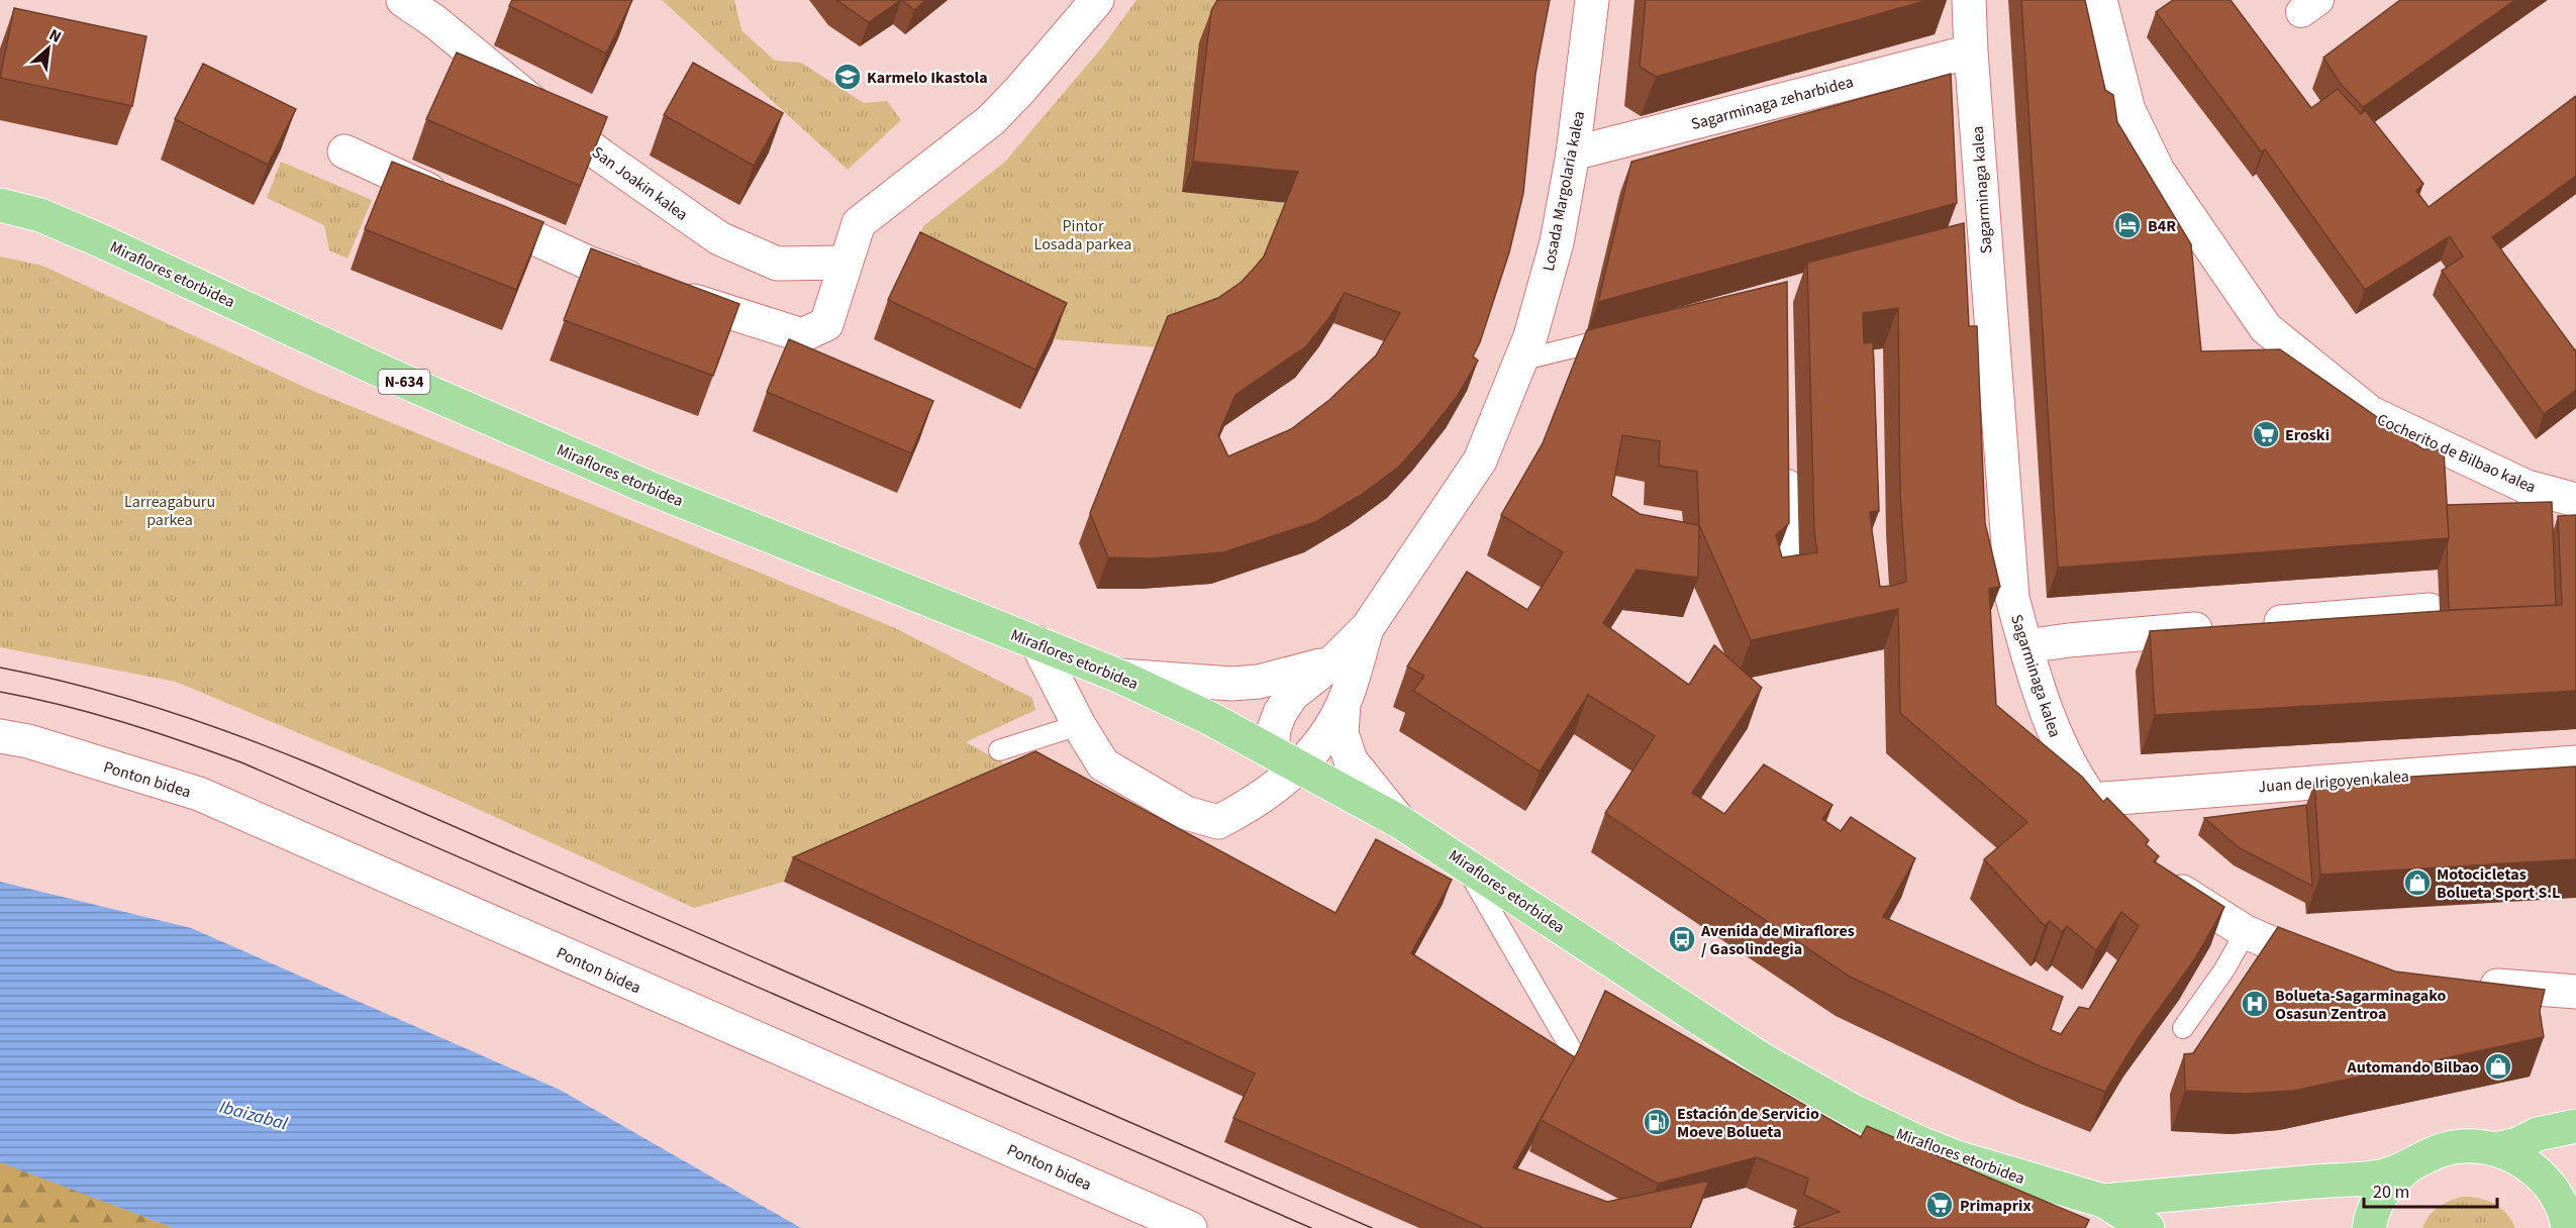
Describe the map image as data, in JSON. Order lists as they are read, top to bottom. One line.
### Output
{"streets":{"main road":["Miraflores etorbidea","N-634"],"street":["Sagarminaga zeharbidea","San Joakin kalea","Sagarminaga kalea","Losada Margolaria kalea","Cocherito de Bilbao kalea","Ponton bidea","Juan de Irigoyen kalea"]},"crossings":[["Sagarminaga zeharbidea","Sagarminaga kalea"],["Sagarminaga zeharbidea","Losada Margolaria kalea"],["Sagarminaga kalea","Juan de Irigoyen kalea"],["Losada Margolaria kalea","Miraflores etorbidea"]],"water":["Ibaizabal"],"parks":["Pintor Losada parkea","Larreagaburu parkea"],"places":{"school or university":["Karmelo Ikastola"],"hotel":["B4R"],"supermarket":["Eroski","Primaprix"],"shop":["Motocicletas Bolueta Sport S.L","Automando Bilbao"],"bus stop":["Avenida de Miraflores / Gasolindegia"],"hospital":["Bolueta-Sagarminagako Osasun Zentroa"],"fuel station":["Estación de Servicio Moeve Bolueta"]},"scale_bar":"20 m","north":"top right"}
